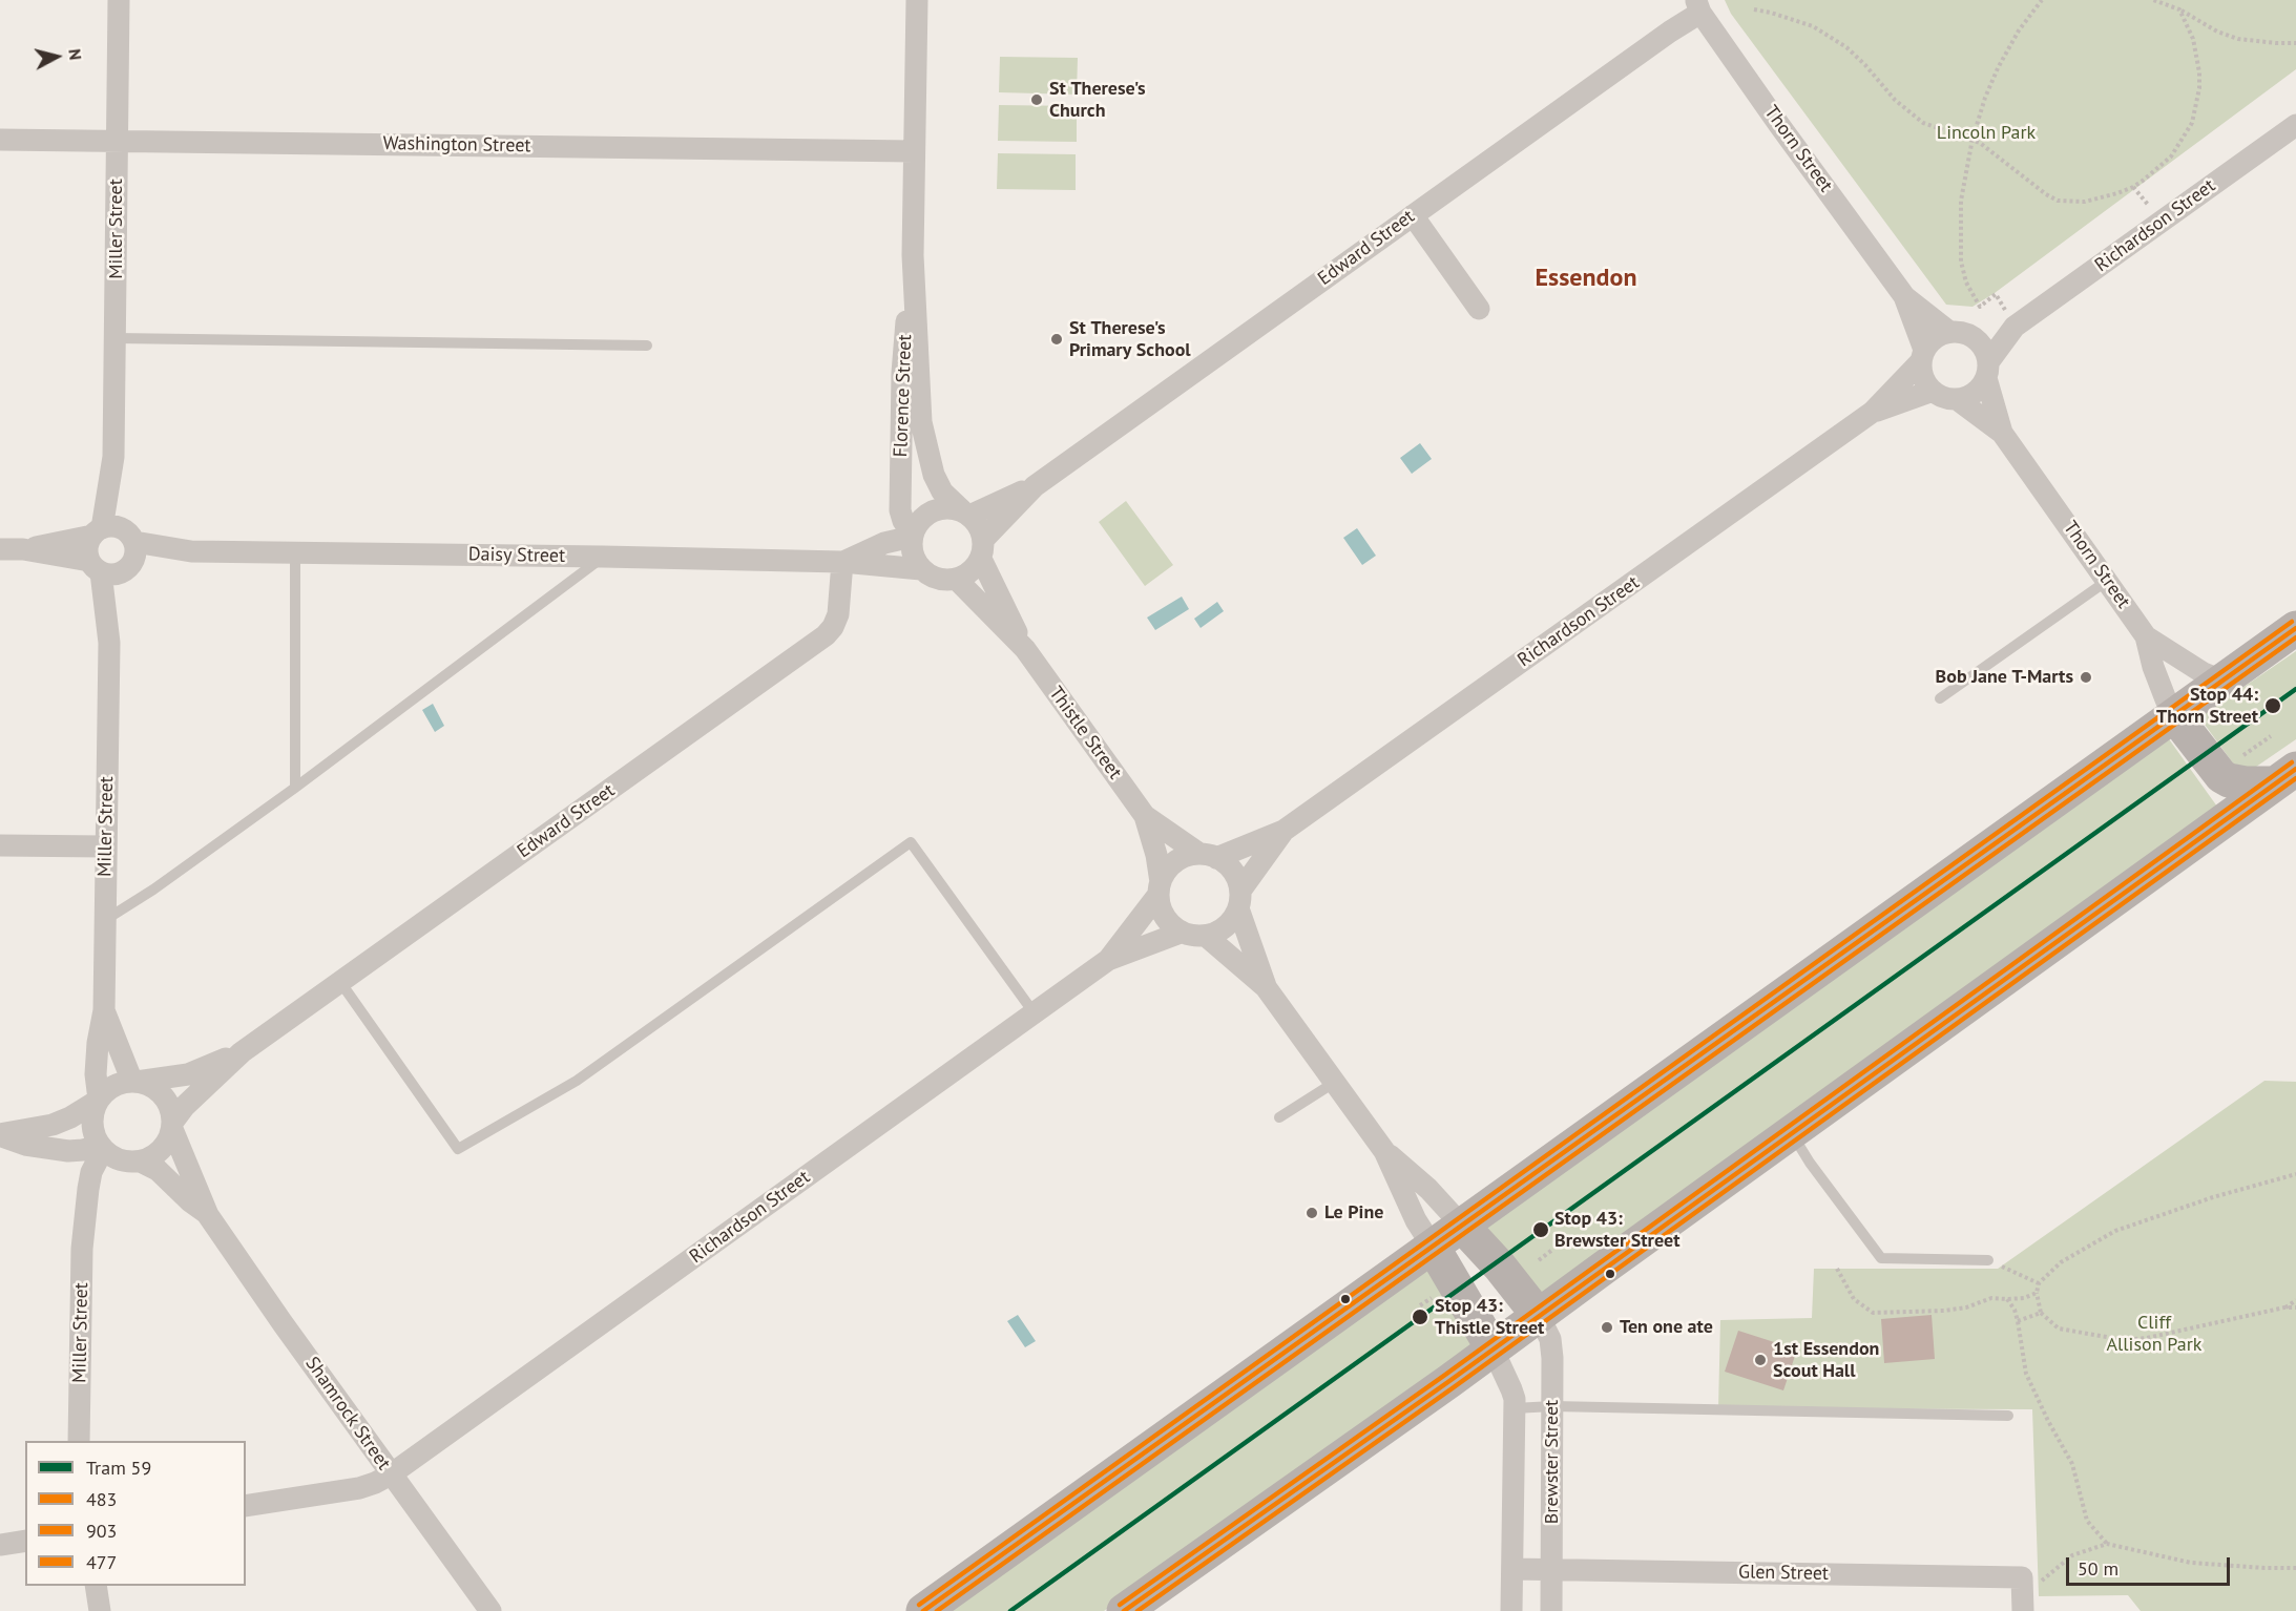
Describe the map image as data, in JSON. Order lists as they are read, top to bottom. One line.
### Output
{"streets":{"street":["Washington Street","Thorn Street","Richardson Street","Miller Street","Edward Street","Florence Street","Daisy Street","Thistle Street","Shamrock Street","Brewster Street","Glen Street"]},"crossings":[["Washington Street","Miller Street"],["Washington Street","Florence Street"],["Thorn Street","Richardson Street"],["Thorn Street","Edward Street"],["Richardson Street","Thistle Street"],["Richardson Street","Shamrock Street"],["Miller Street","Edward Street"],["Miller Street","Daisy Street"],["Miller Street","Shamrock Street"],["Edward Street","Florence Street"],["Edward Street","Daisy Street"],["Edward Street","Thistle Street"],["Edward Street","Shamrock Street"],["Florence Street","Daisy Street"],["Florence Street","Thistle Street"],["Daisy Street","Thistle Street"],["Brewster Street","Glen Street"]],"districts":["Essendon"],"parks":["Lincoln Park","Cliff Allison Park"],"places":["St Therese's Church","St Therese's Primary School","Bob Jane T-Marts","Stop 44: Thorn Street","Le Pine","Stop 43: Brewster Street","Stop 43: Thistle Street","Ten one ate","1st Essendon Scout Hall"],"lines":["transit line 477","transit line 483","transit line 903","tram line 59"],"legend":["Tram 59","483","903","477"],"scale_bar":"50 m","north":"right"}
